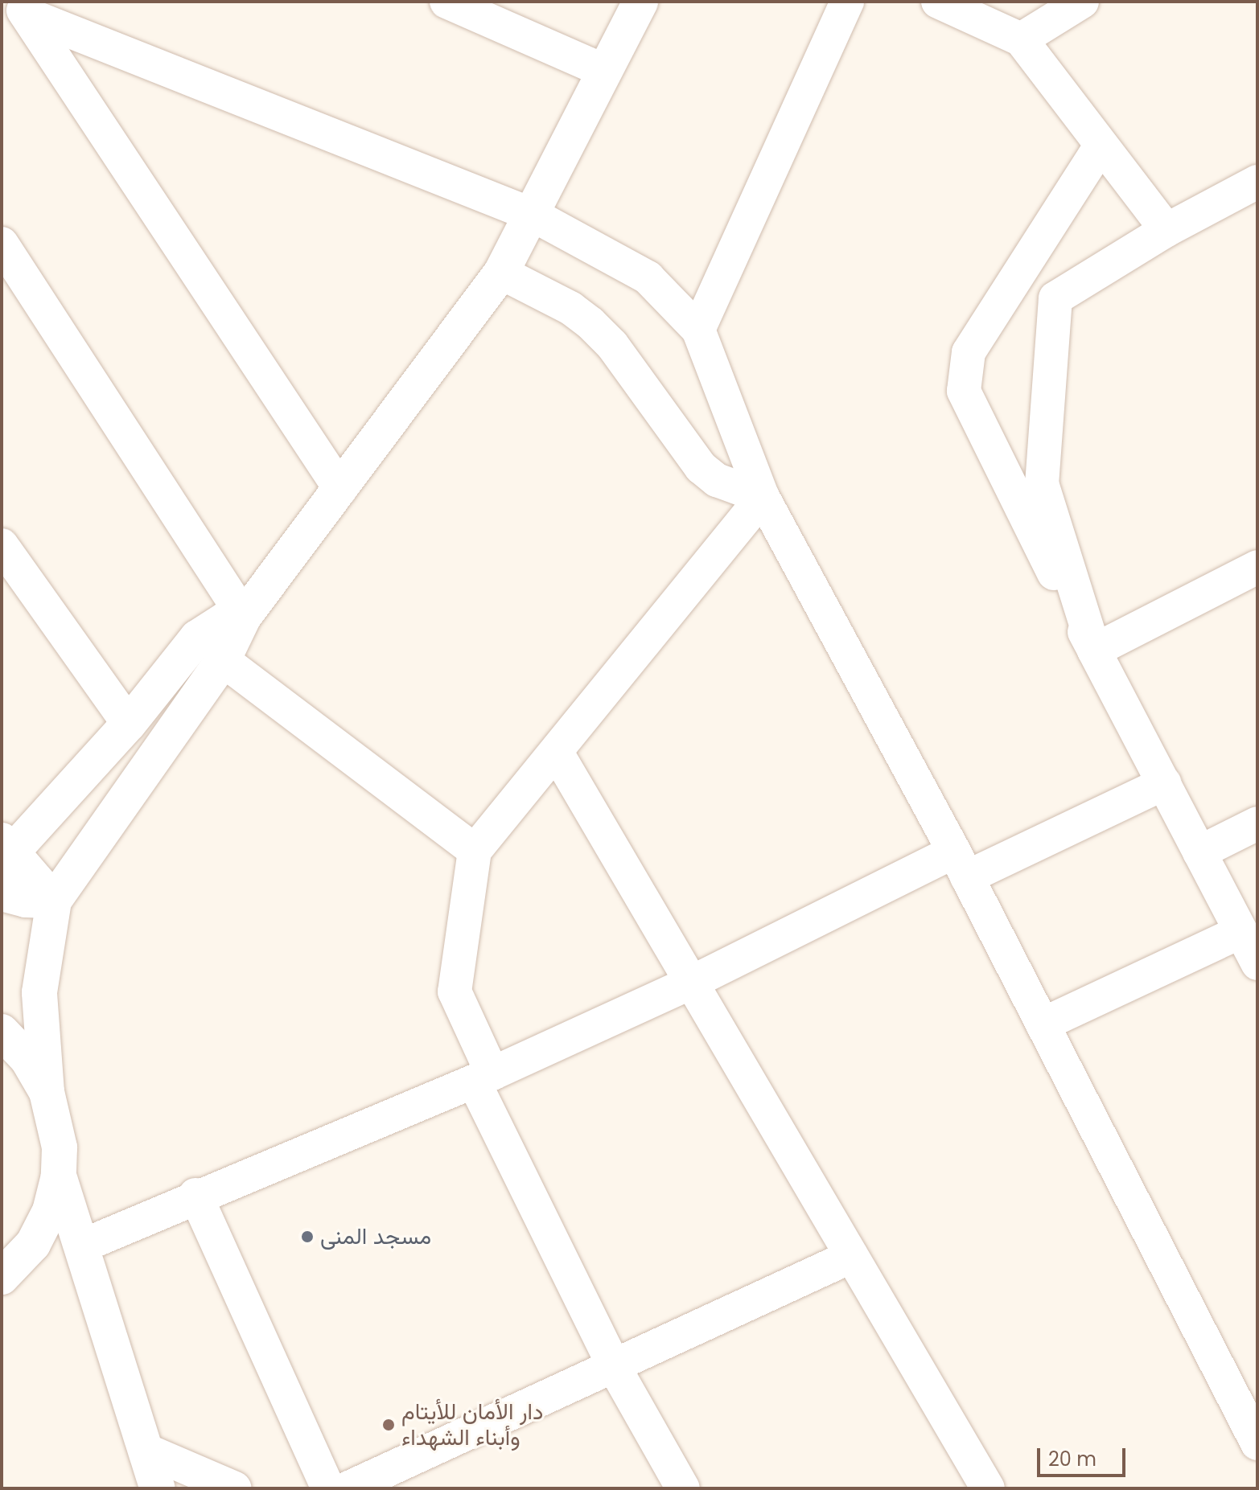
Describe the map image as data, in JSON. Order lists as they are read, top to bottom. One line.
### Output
{"places":["مسجد المنى","دار الأمان للأيتام وأبناء الشهداء"],"scale_bar":"20 m"}
